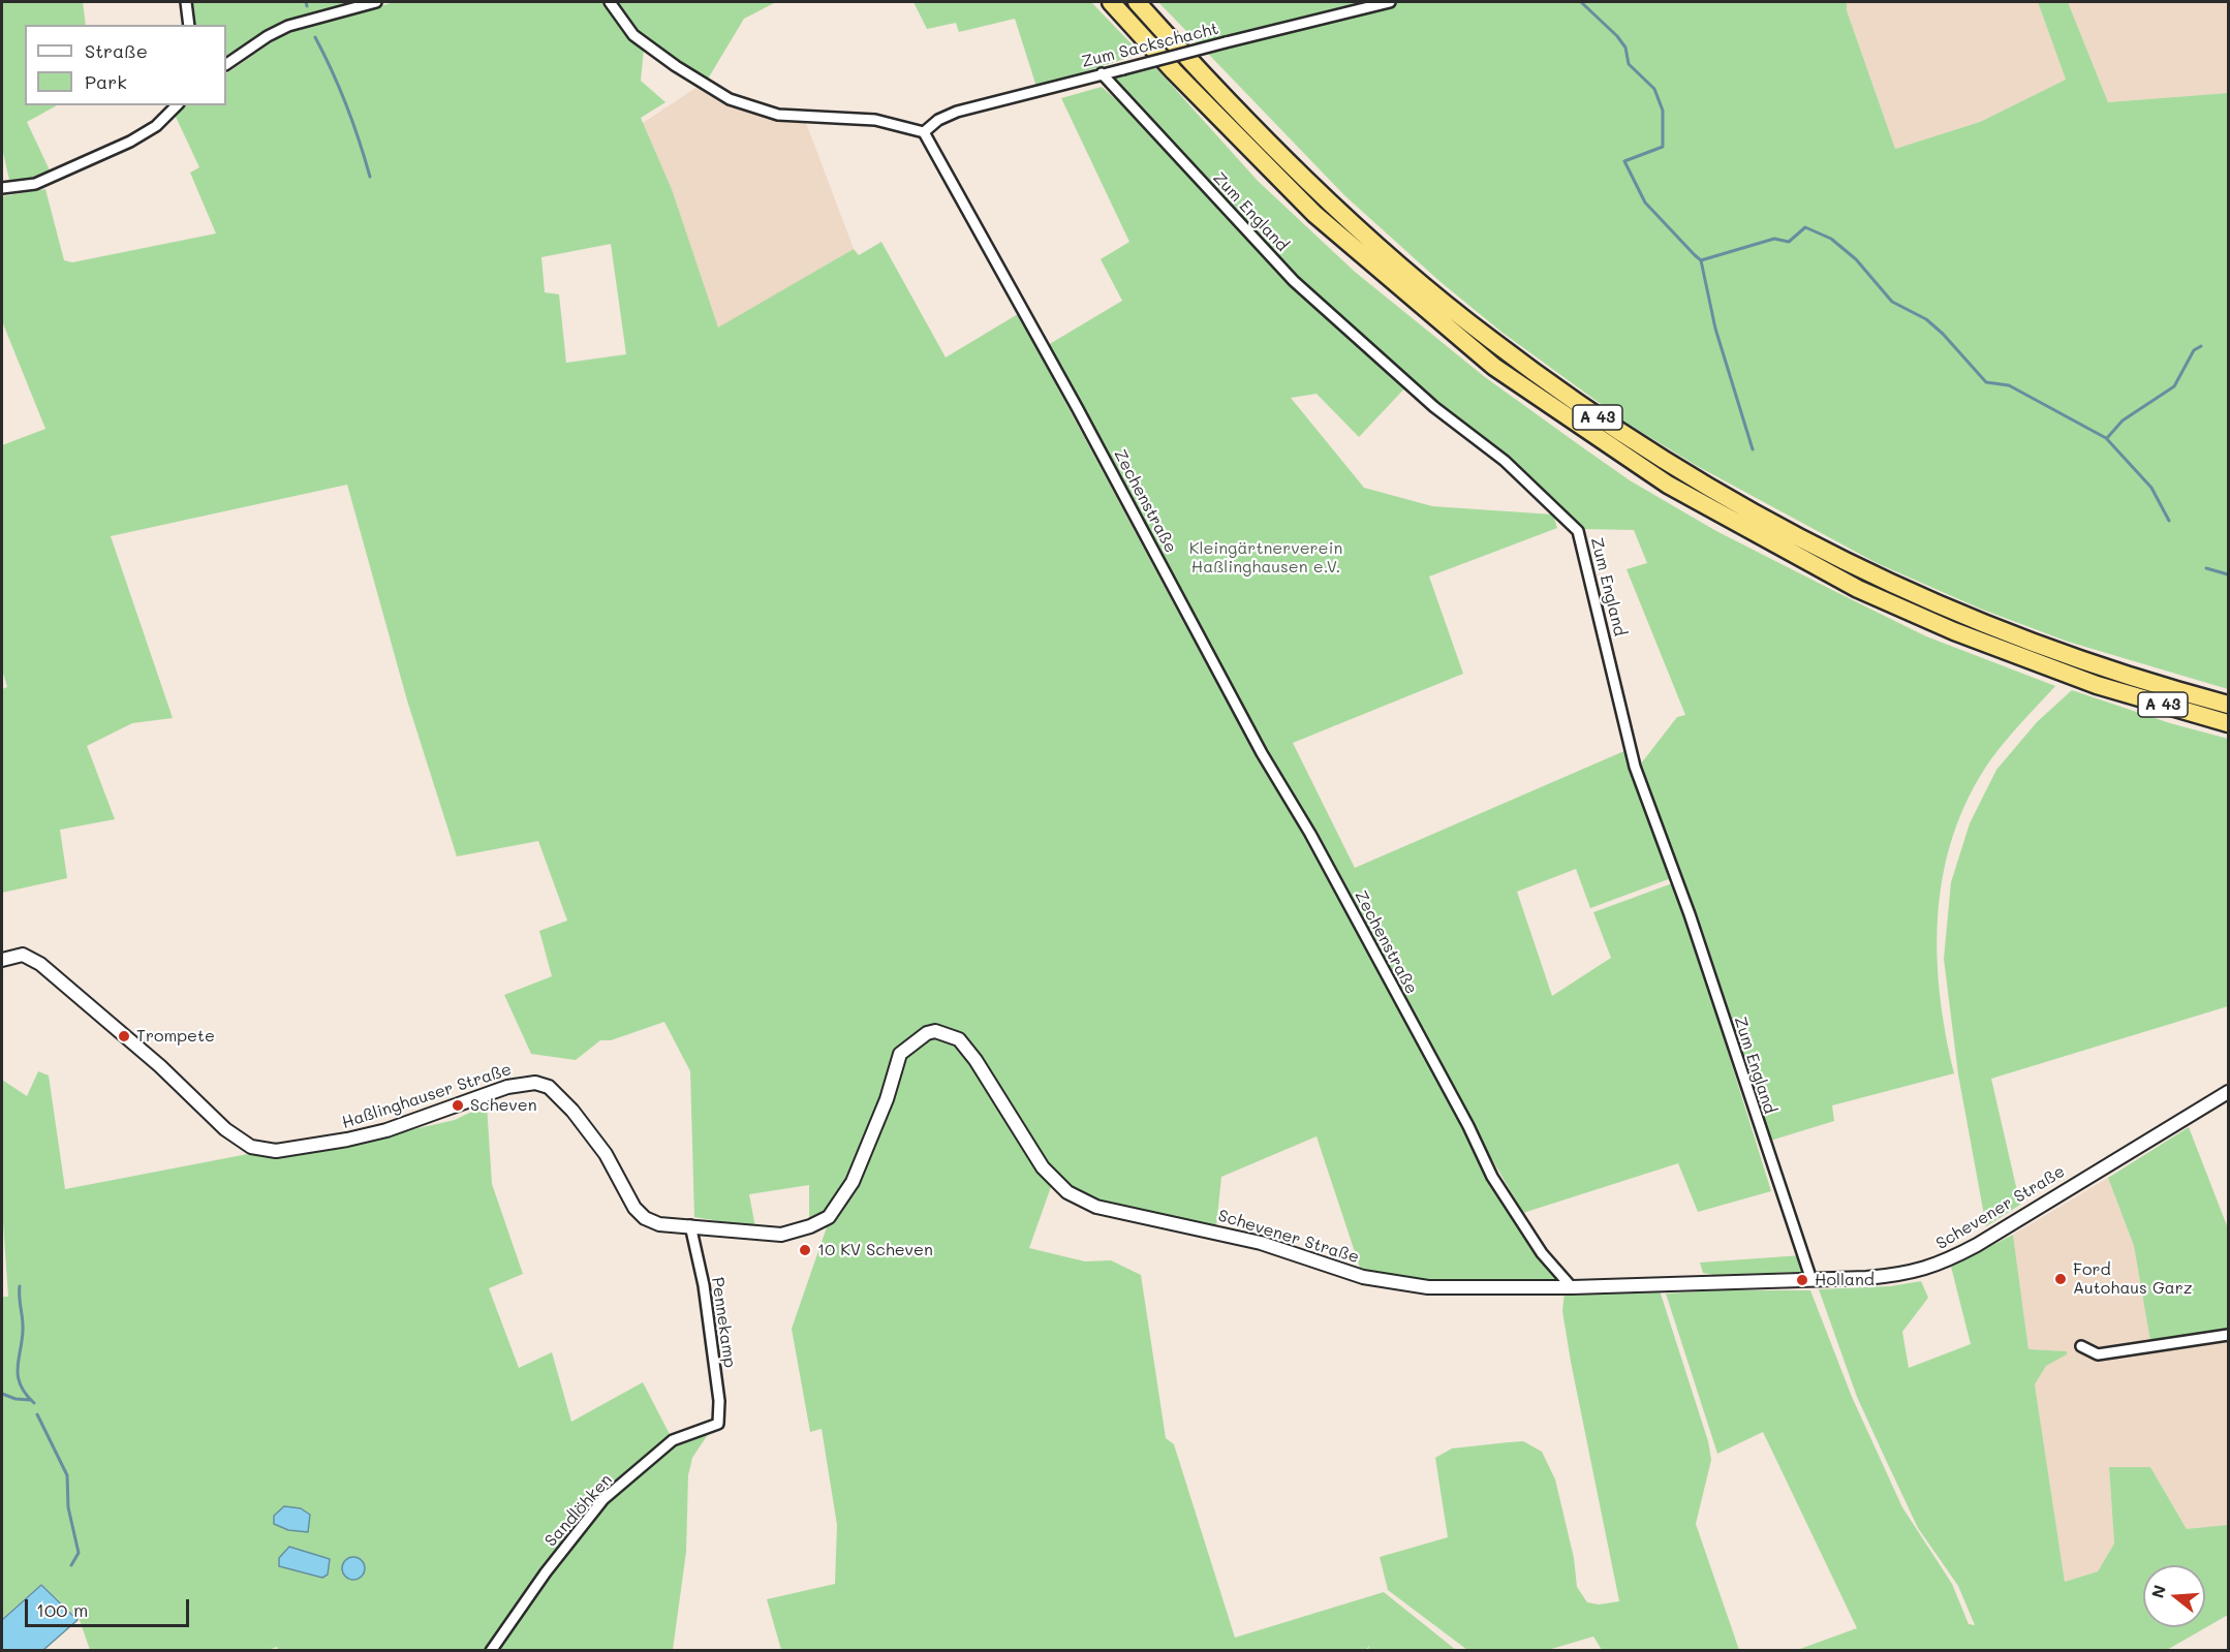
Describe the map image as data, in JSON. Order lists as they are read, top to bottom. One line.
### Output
{"streets":{"highway":["A 43"],"main road":["Haßlinghauser Straße","Schevener Straße"],"street":["Zum Sackschacht","Zum England","Zechenstraße","Pennekamp","Sandlöhken"]},"crossings":[["Zum Sackschacht","Zum England"],["Zum Sackschacht","Zechenstraße"],["Zum England","Schevener Straße"],["Zechenstraße","Schevener Straße"],["Haßlinghauser Straße","Schevener Straße"],["Schevener Straße","Pennekamp"],["Pennekamp","Sandlöhken"]],"parks":["Kleingärtnerverein Haßlinghausen e.V."],"places":["Trompete","Scheven","10 KV Scheven","Ford Autohaus Garz","Holland"],"legend":["Straße","Park"],"scale_bar":"100 m","north":"left"}
